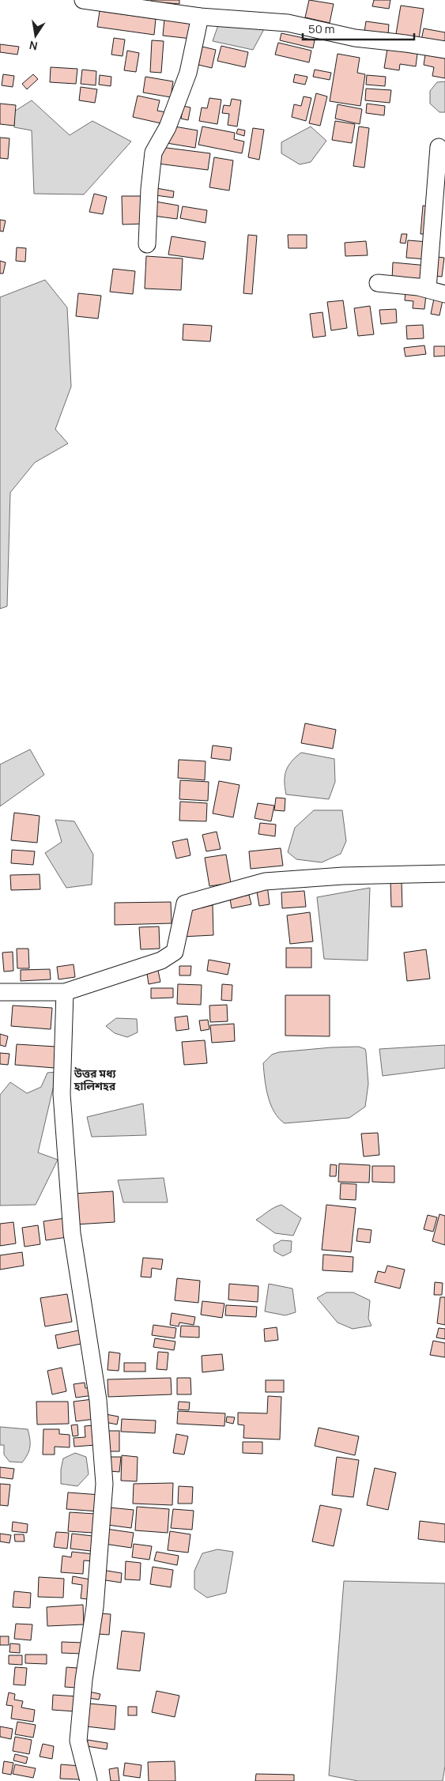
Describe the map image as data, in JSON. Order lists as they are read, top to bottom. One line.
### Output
{"districts":["উত্তর মধ্য হালিশহর"],"scale_bar":"50 m","north":"bottom"}
